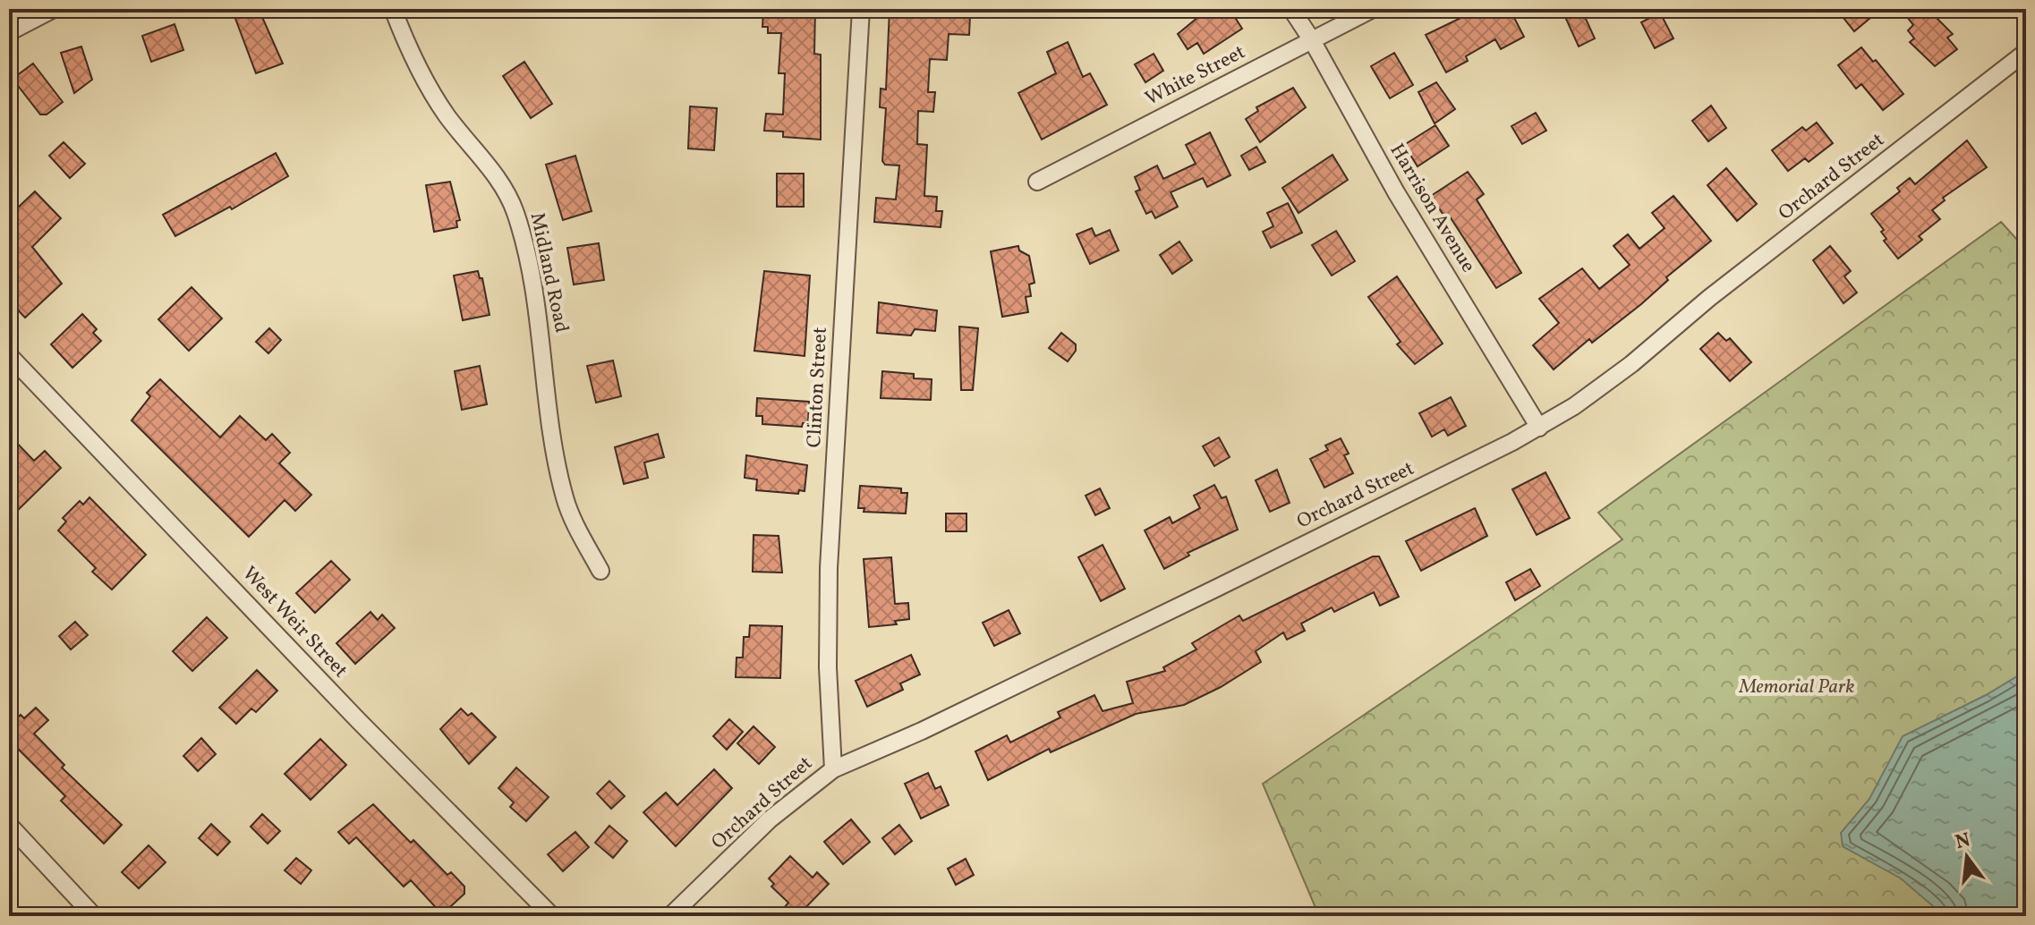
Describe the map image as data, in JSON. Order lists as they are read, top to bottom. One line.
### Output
{"streets":{"street":["White Street","Orchard Street","Harrison Avenue","Midland Road","Clinton Street","West Weir Street"]},"crossings":[["White Street","Harrison Avenue"],["Orchard Street","Harrison Avenue"],["Orchard Street","Clinton Street"]],"parks":["Memorial Park"],"north":"top"}
